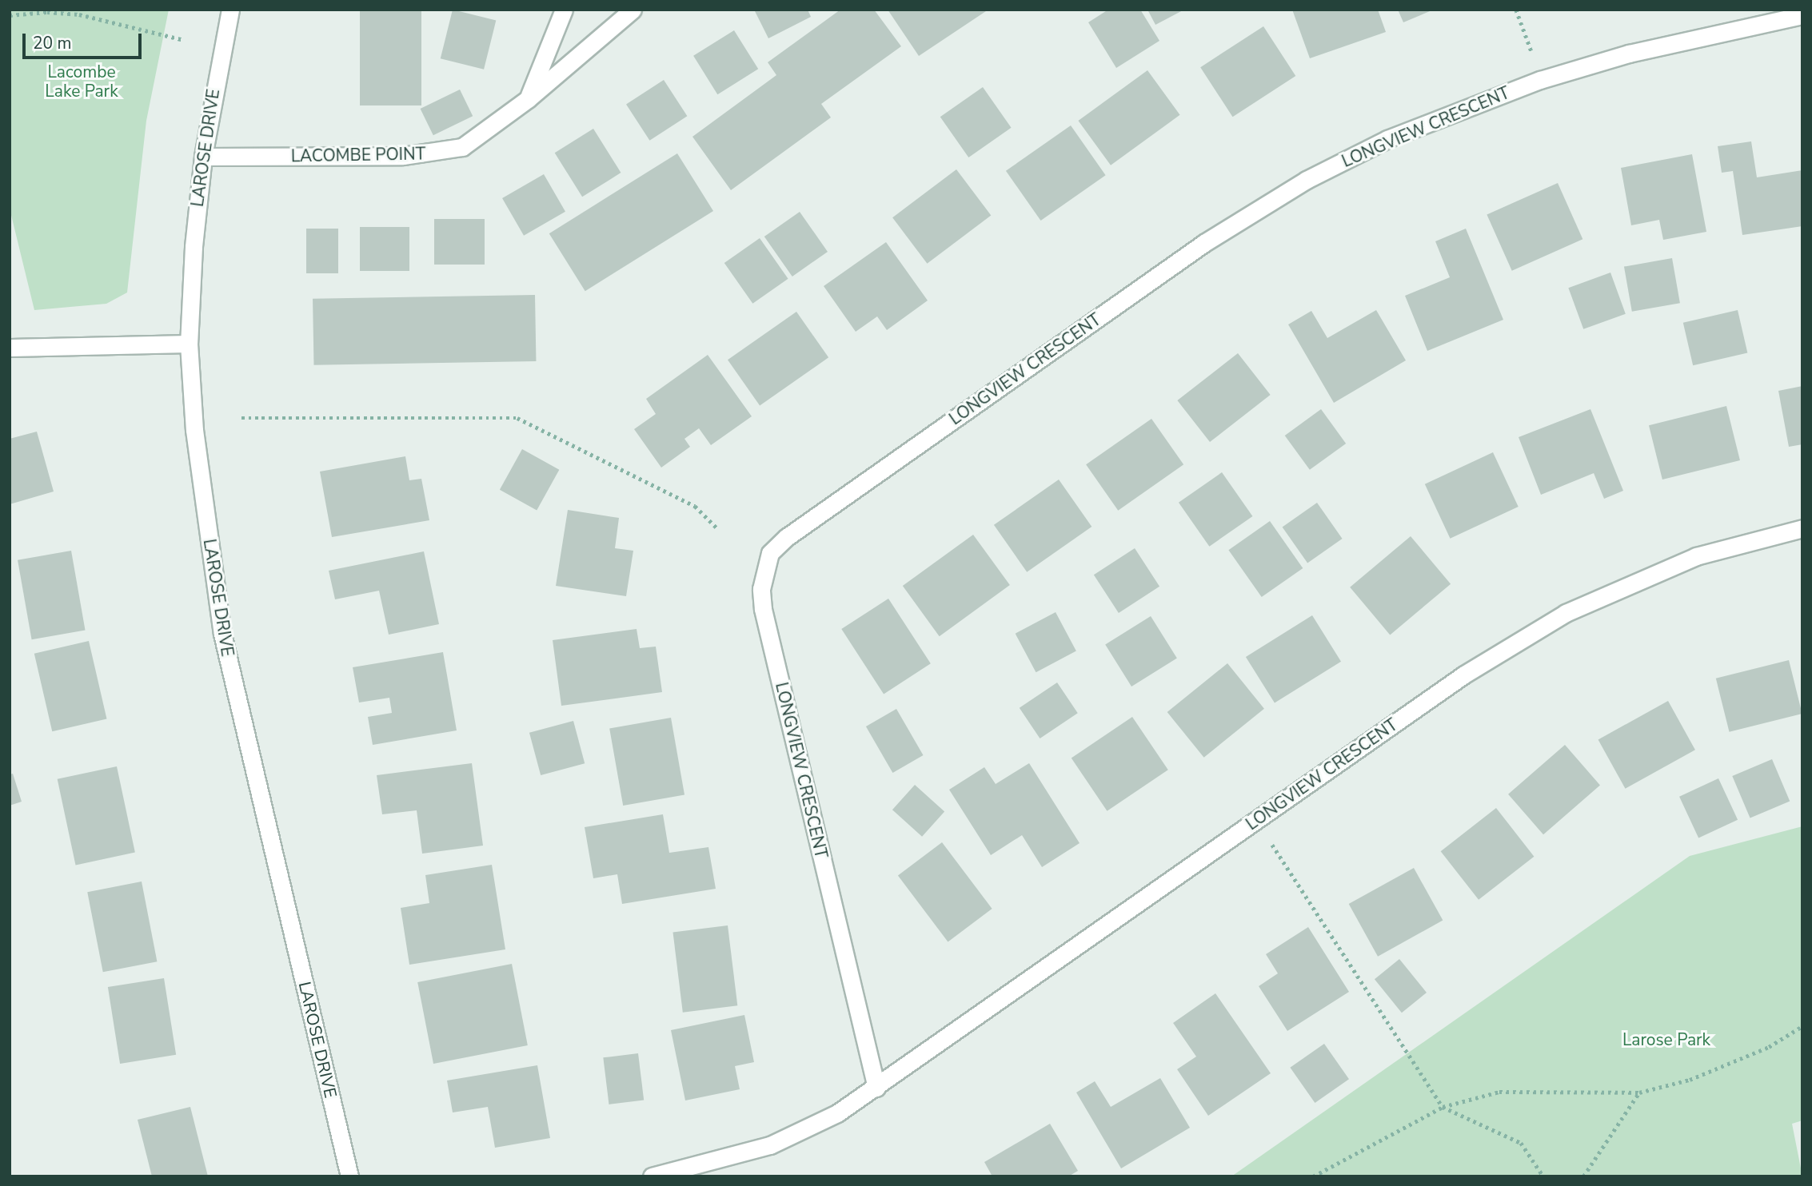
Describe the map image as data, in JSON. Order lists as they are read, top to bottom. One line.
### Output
{"streets":{"street":["LONGVIEW CRESCENT","LAROSE DRIVE","LACOMBE POINT"]},"crossings":[["LAROSE DRIVE","LACOMBE POINT"]],"parks":["Lacombe Lake Park","Larose Park"],"scale_bar":"20 m"}
